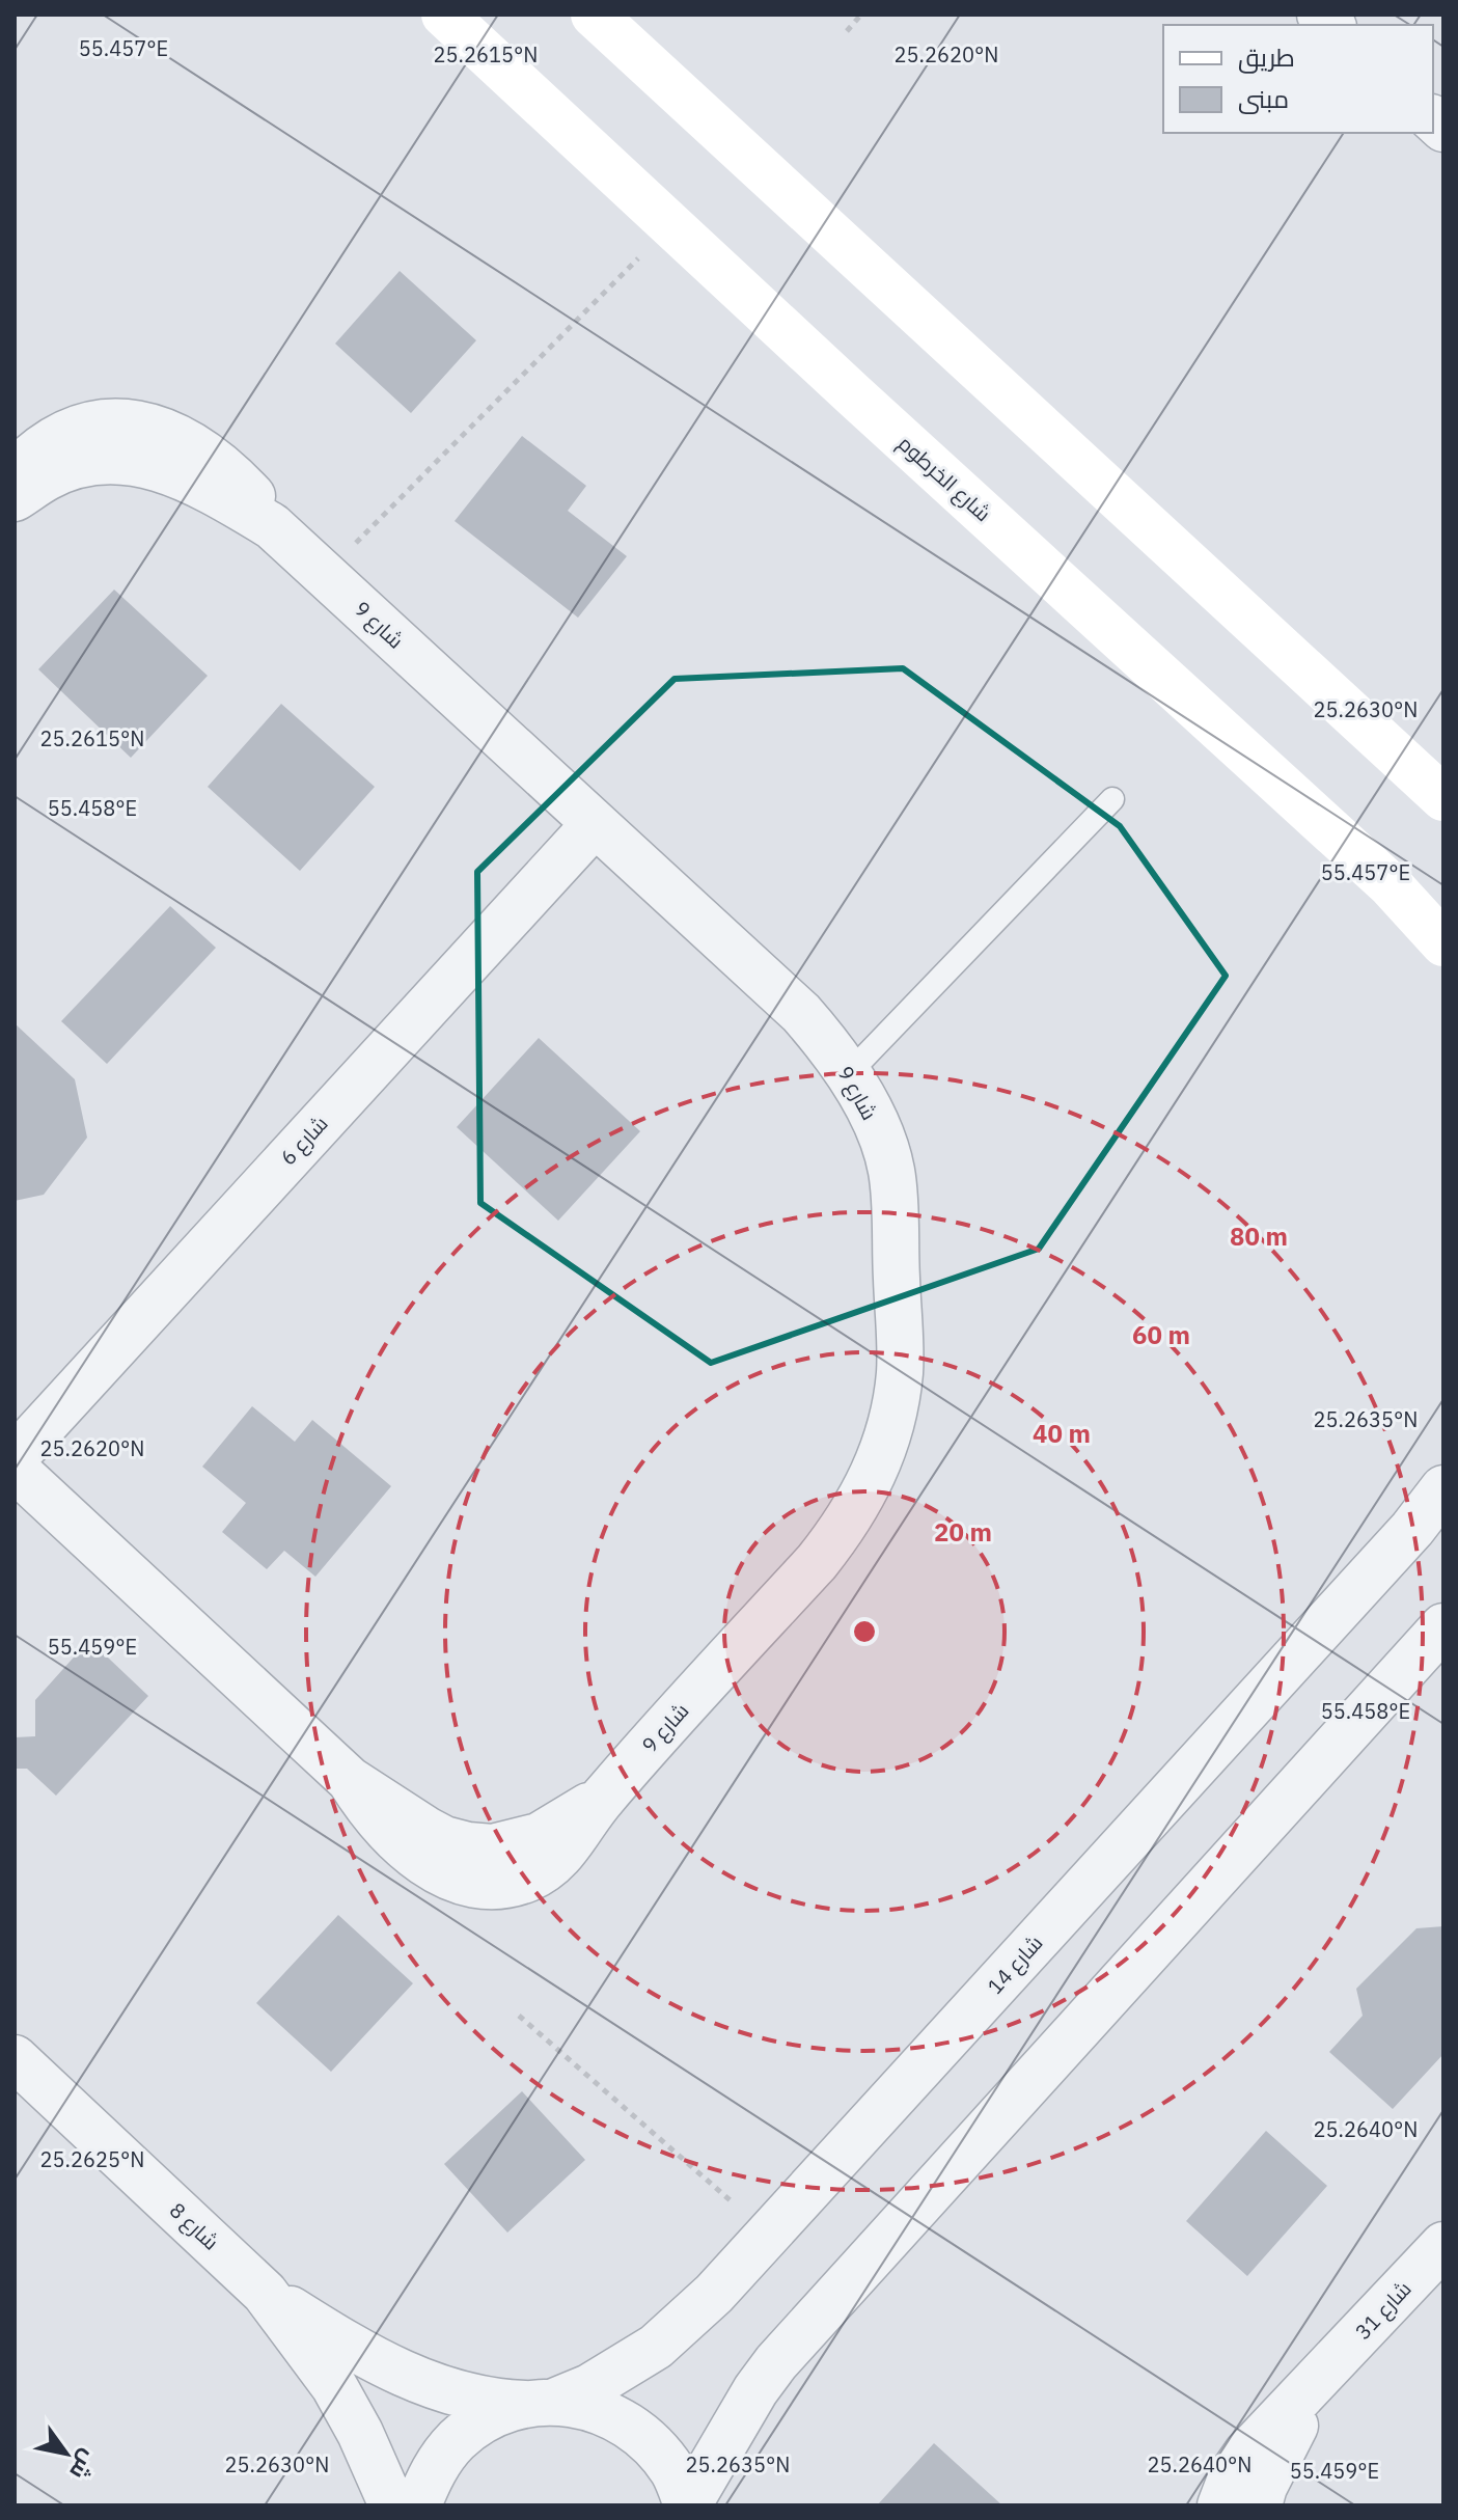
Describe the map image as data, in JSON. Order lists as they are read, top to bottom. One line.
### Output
{"streets":{"main road":["شارع الخرطوم"],"street":["شارع 9","شارع 6","شارع 14","شارع 8","شارع 31"]},"crossings":[["شارع 9","شارع 6"],["شارع 14","شارع 8"]],"legend":["طريق","مبنى"],"north":"bottom right","coordinates":["55.457°E","25.2615°N","25.2620°N","25.2630°N","55.458°E","25.2635°N","55.459°E","25.2640°N","25.2625°N"],"rings":["80 m","60 m","40 m","20 m"]}
